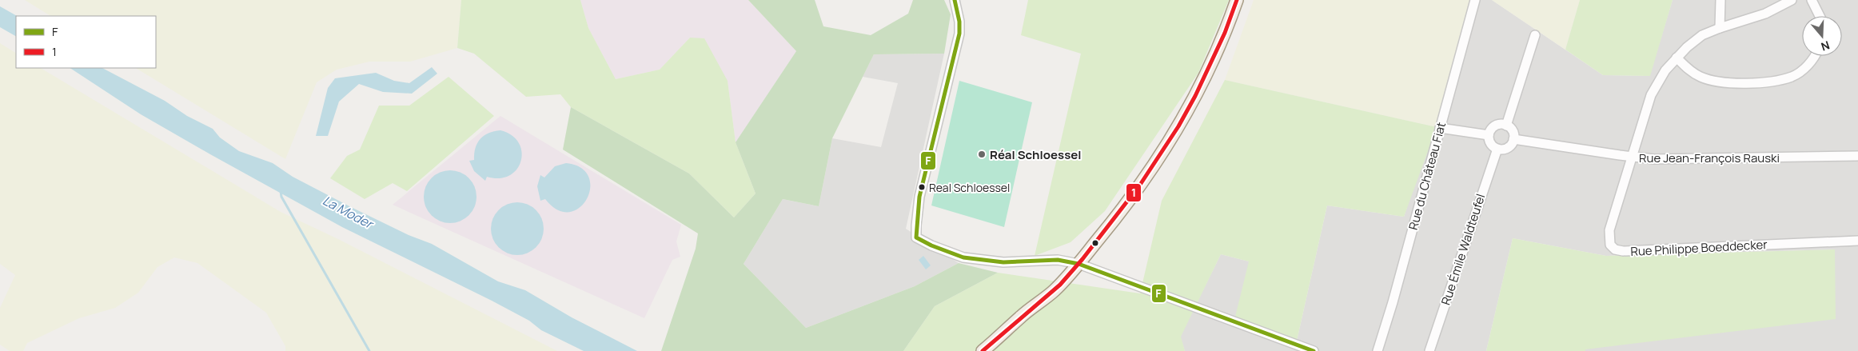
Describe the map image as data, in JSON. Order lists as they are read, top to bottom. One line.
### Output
{"streets":{"street":["Rue Jean-François Rauski","Rue du Château Fiat","Rue Philippe Boeddecker","Rue Émile Waldteufel"]},"crossings":[["Rue Jean-François Rauski","Rue Philippe Boeddecker"],["Rue Jean-François Rauski","Rue Émile Waldteufel"]],"water":["La Moder"],"places":["Réal Schloessel","Real Schloessel"],"lines":["transit line F","transit line 1"],"legend":["F","1"],"north":"bottom"}
